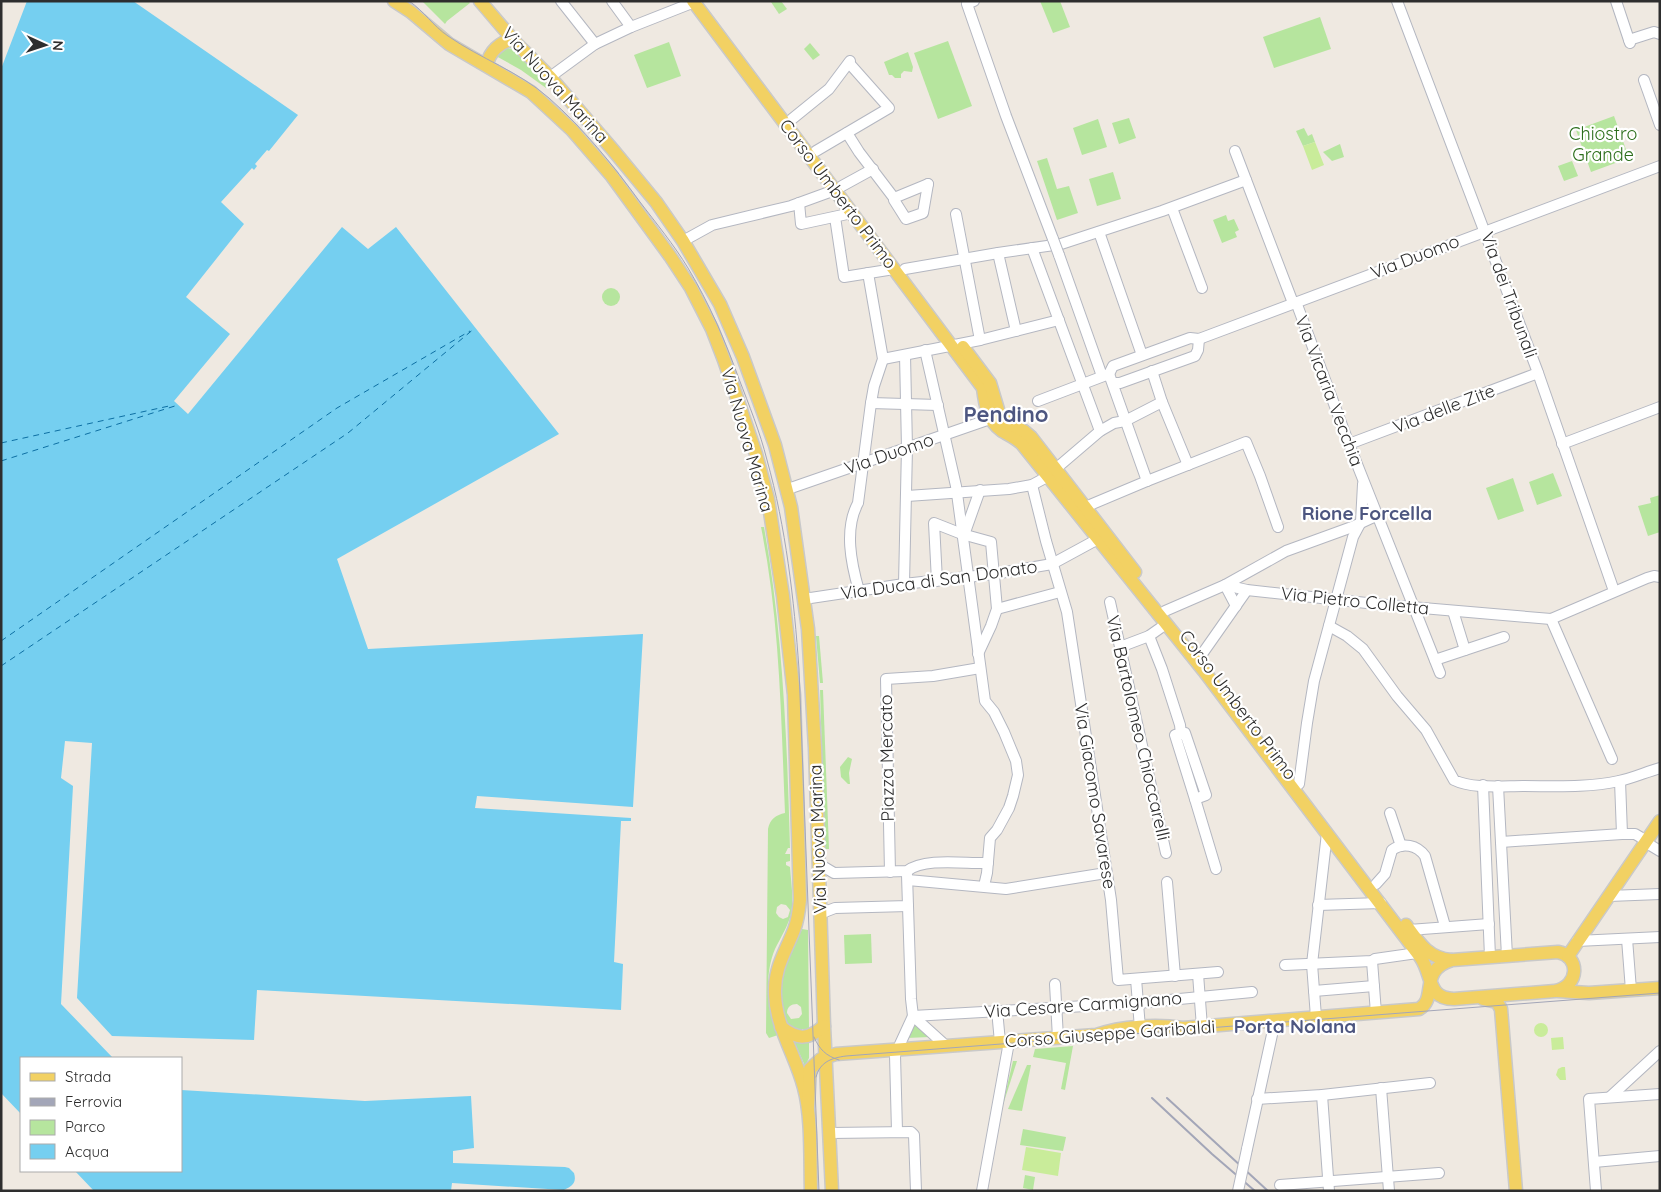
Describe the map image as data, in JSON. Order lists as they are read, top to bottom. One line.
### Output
{"streets":{"main road":["Via Nuova Marina","Corso Umberto Primo","Corso Giuseppe Garibaldi"],"street":["Via Duomo","Via dei Tribunali","Via Vicaria Vecchia","Via delle Zite","Via Duca di San Donato","Via Pietro Colletta","Via Bartolomeo Chioccarelli","Piazza Mercato","Via Giacomo Savarese","Via Cesare Carmignano"]},"crossings":[["Via Nuova Marina","Via Duomo"],["Via Nuova Marina","Via Duca di San Donato"],["Corso Umberto Primo","Via Duca di San Donato"],["Via Duomo","Via dei Tribunali"],["Via Duomo","Via Vicaria Vecchia"],["Via dei Tribunali","Via delle Zite"],["Via Vicaria Vecchia","Via delle Zite"],["Via Vicaria Vecchia","Via Pietro Colletta"],["Via Duca di San Donato","Via Giacomo Savarese"]],"districts":["Pendino","Rione Forcella","Porta Nolana"],"parks":["Chiostro Grande"],"legend":["Strada","Ferrovia","Parco","Acqua"],"north":"right"}
